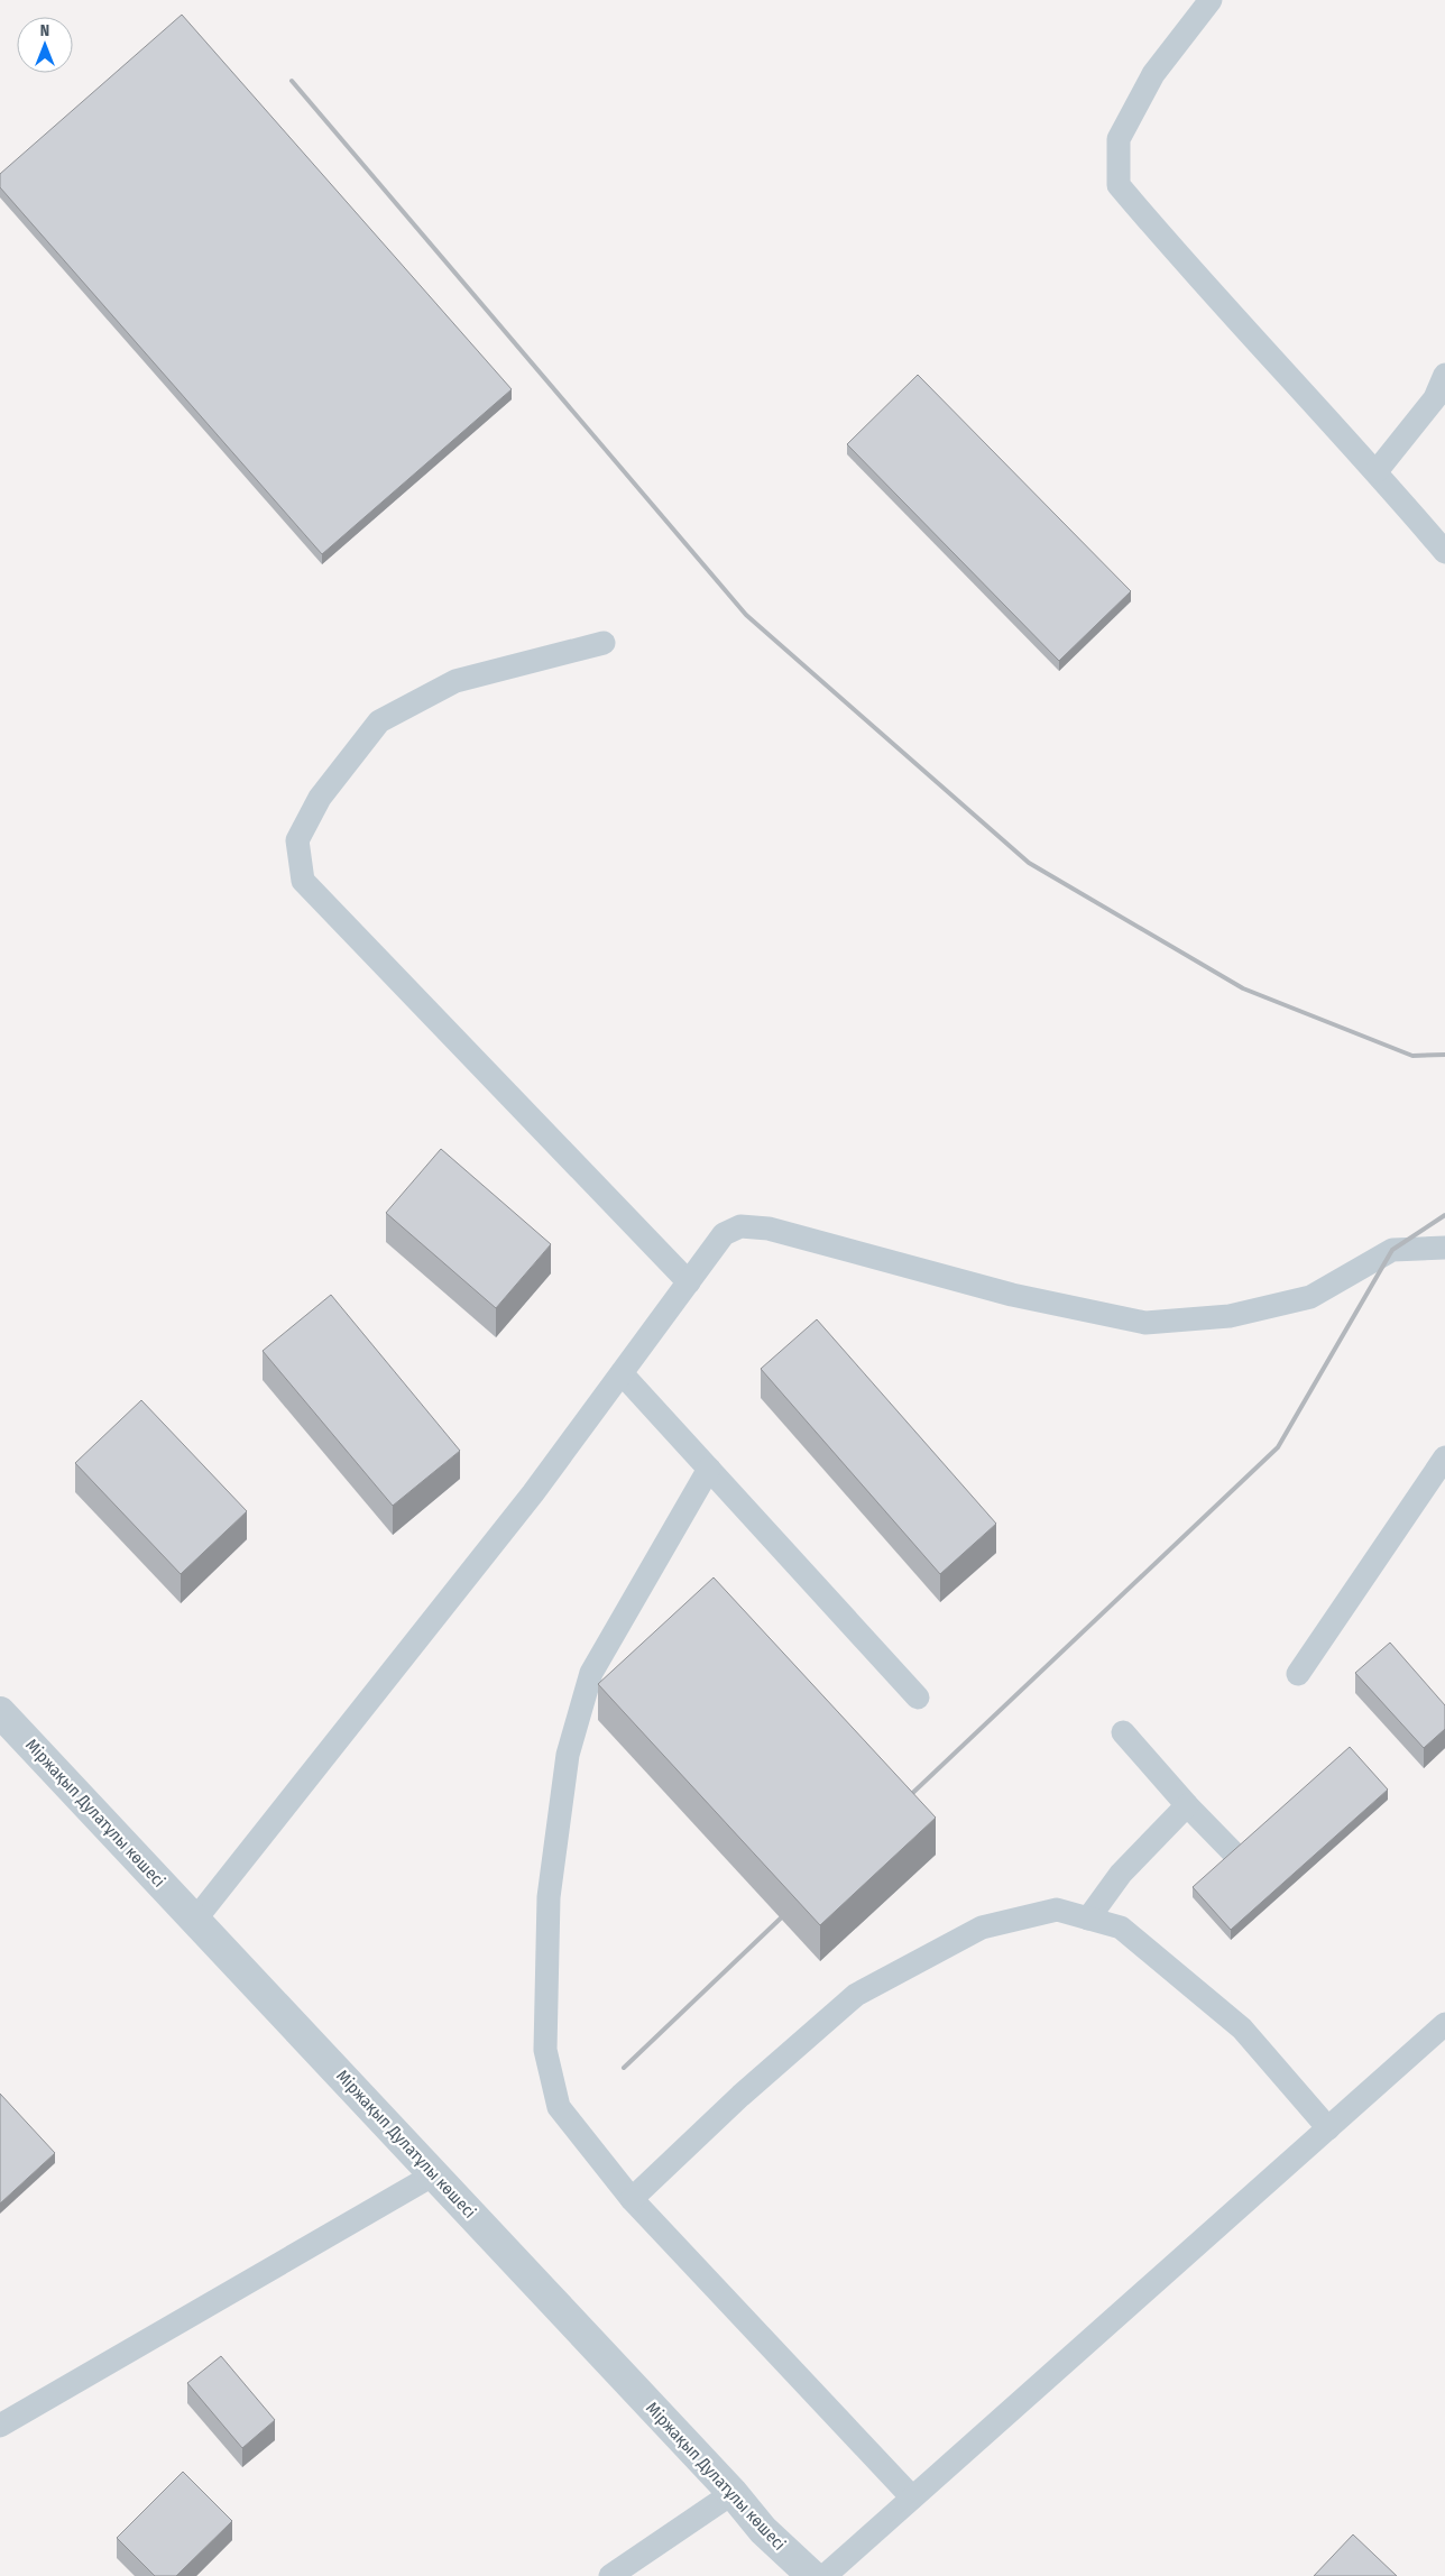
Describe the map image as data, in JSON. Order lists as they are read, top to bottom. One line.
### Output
{"streets":{"street":["Міржақып Дулатұлы көшесі"]},"north":"top"}
